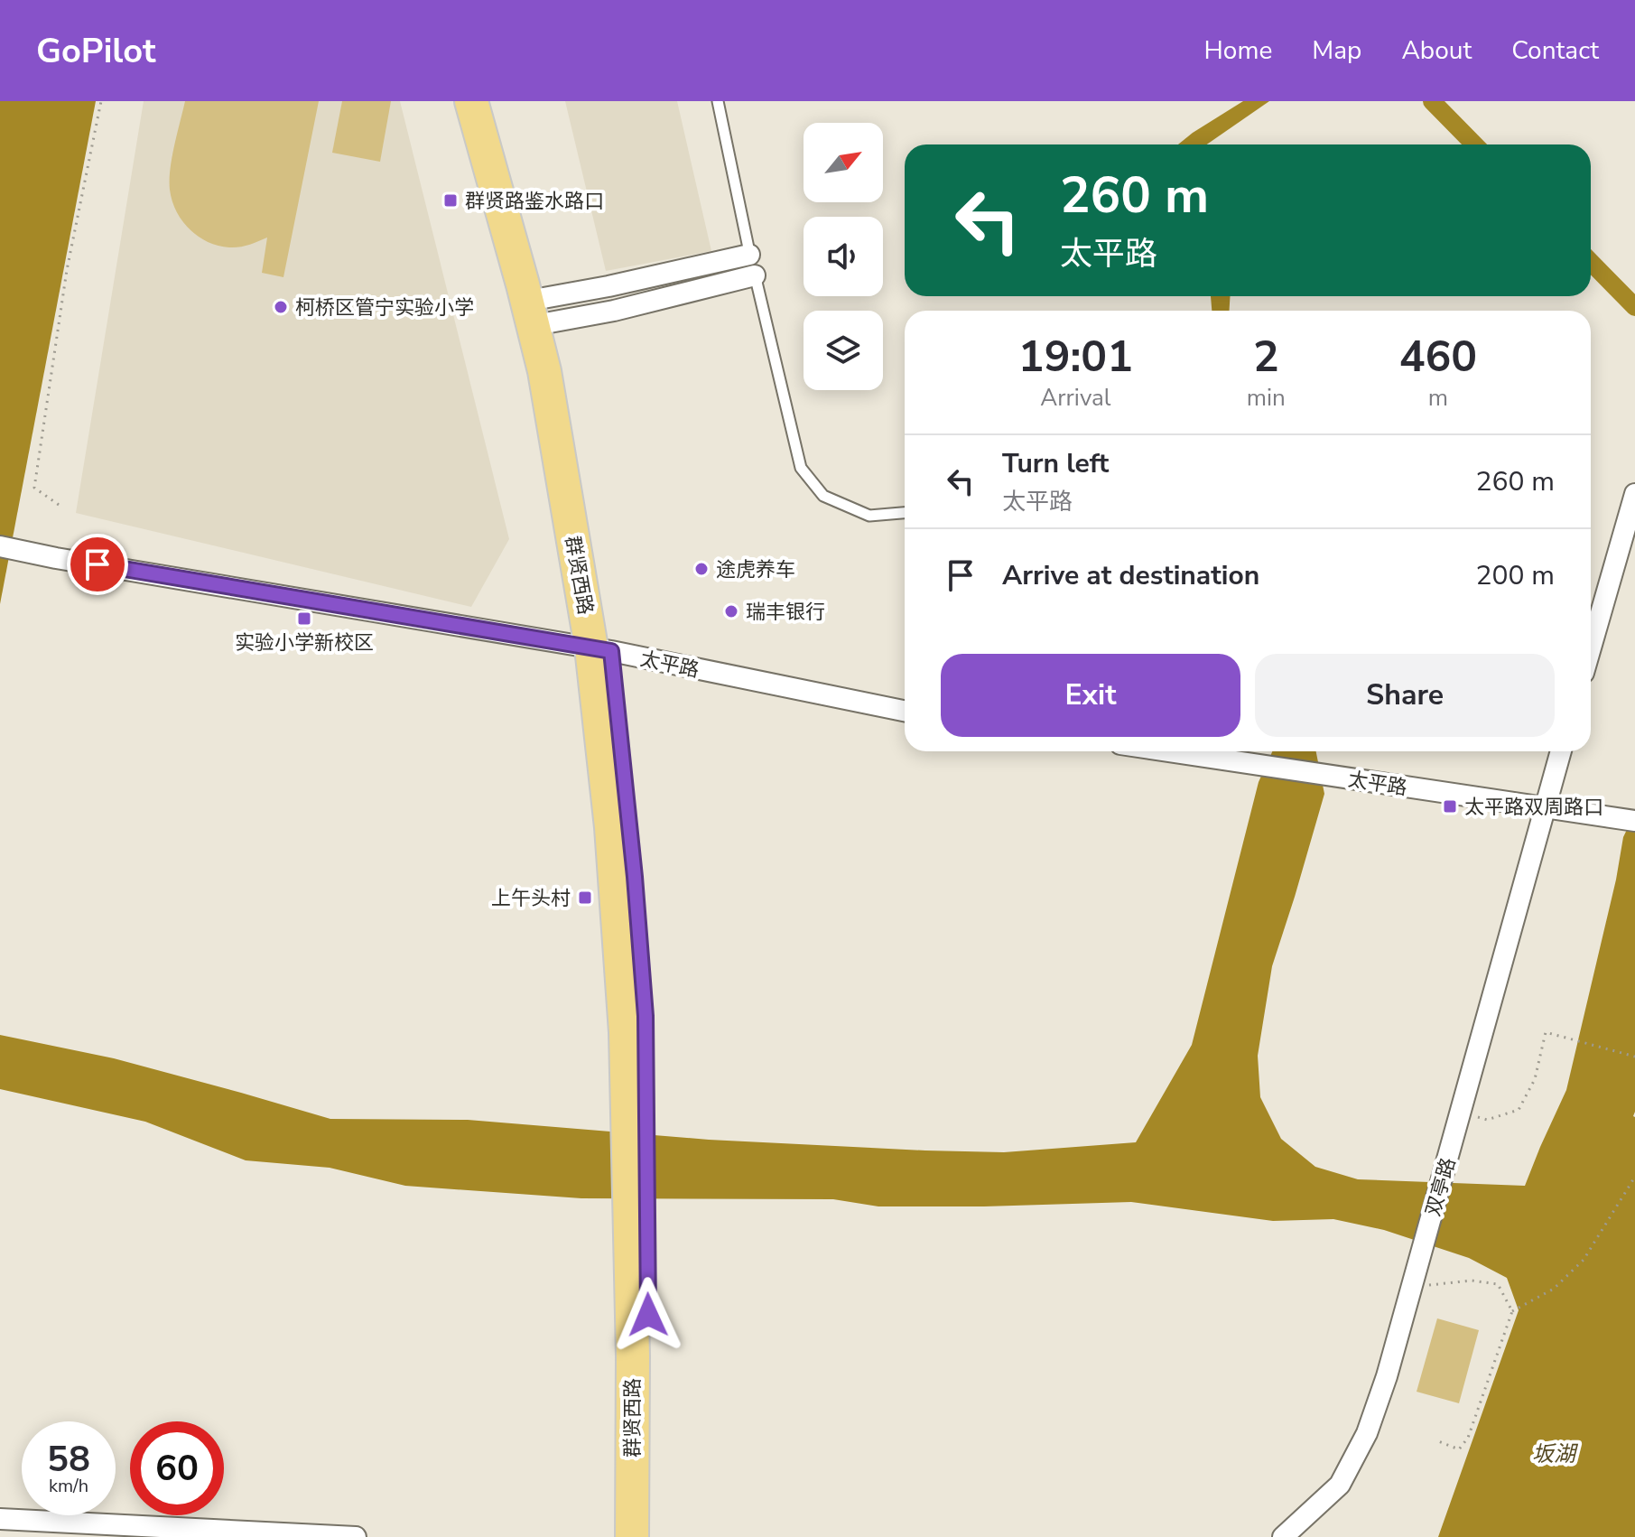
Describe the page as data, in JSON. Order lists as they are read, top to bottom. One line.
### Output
{"streets":{"main road":["群贤西路"],"street":["太平路","双亭路"]},"crossings":[["群贤西路","太平路"],["太平路","双亭路"]],"water":["坂湖"],"places":{"transit":["群贤路鉴水路口","实验小学新校区","太平路双周路口","上午头村"],"other":["柯桥区管宁实验小学","途虎养车","瑞丰银行"]},"north":"top right","page":{"header":"GoPilot","nav":["Home","Map","About","Contact"],"turn":["260 m","太平路"],"eta":["19:01","Arrival","2","min","460","m"],"list":[{"name":"Turn left","note":"太平路","value":"260 m"},{"name":"Arrive at destination","value":"200 m"}],"buttons":["Exit","Share"],"speed":"58 km/h","limit":"60"}}
